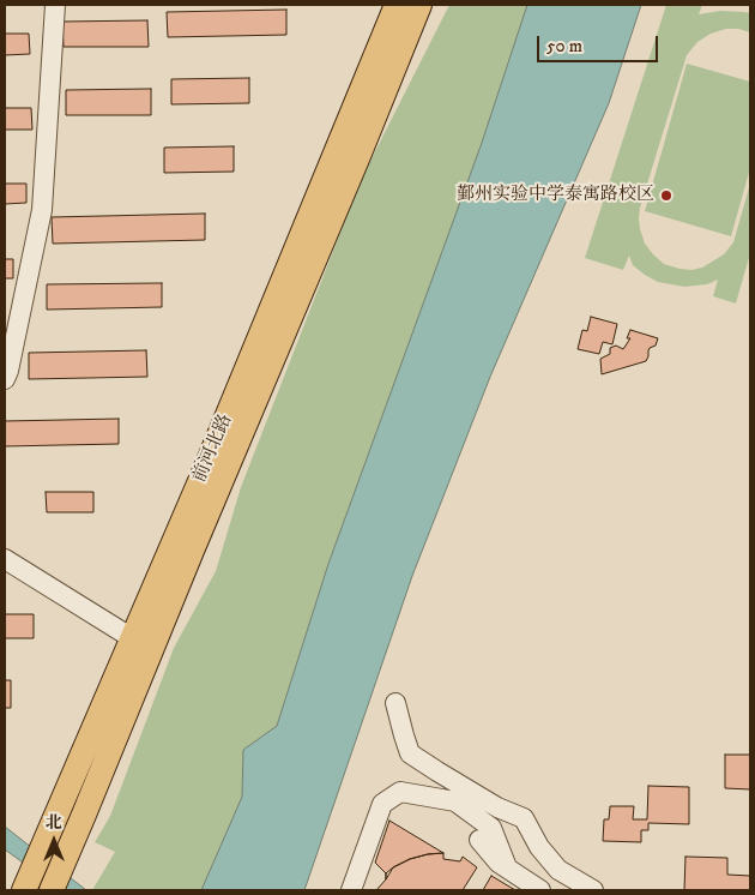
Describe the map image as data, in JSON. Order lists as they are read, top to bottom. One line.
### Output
{"streets":{"main road":["前河北路"]},"places":["鄞州实验中学泰寓路校区"],"scale_bar":"50 m","north":"top"}
